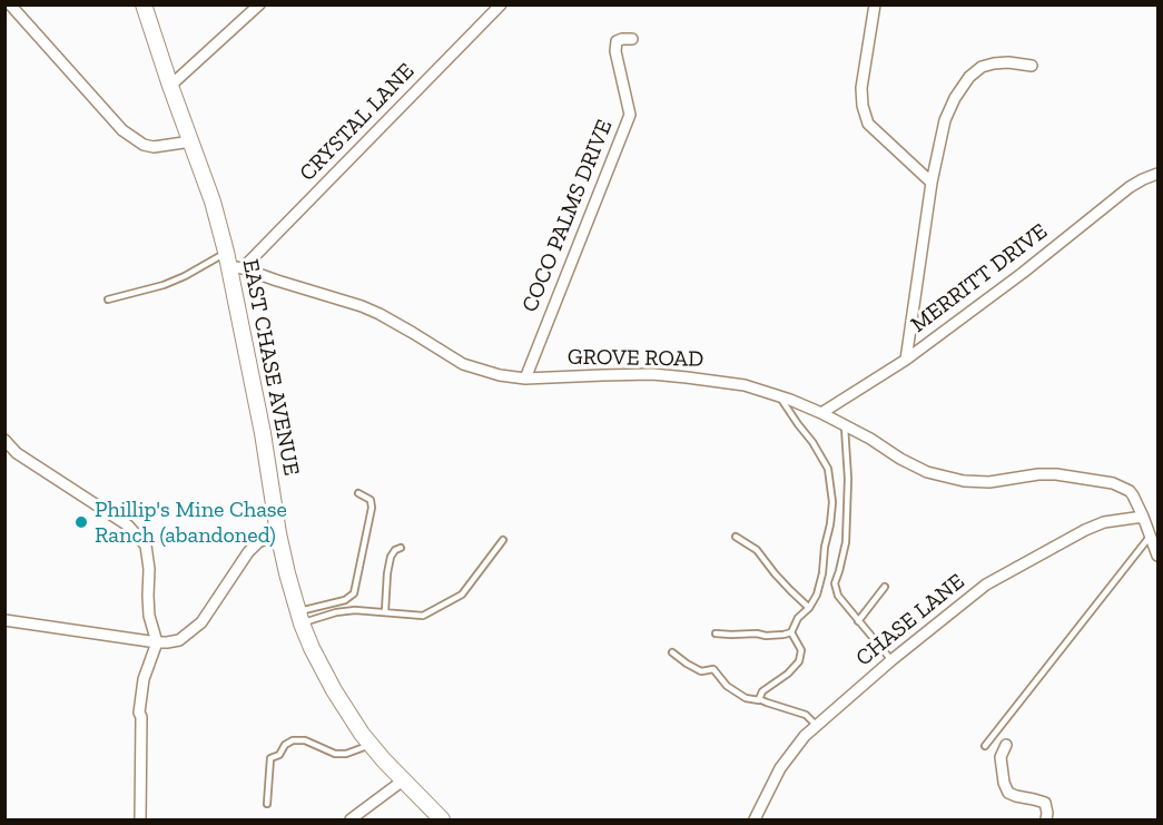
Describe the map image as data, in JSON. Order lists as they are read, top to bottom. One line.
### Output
{"streets":{"main road":["EAST CHASE AVENUE"],"street":["CRYSTAL LANE","COCO PALMS DRIVE","MERRITT DRIVE","GROVE ROAD","CHASE LANE"]},"crossings":[["CRYSTAL LANE","GROVE ROAD"],["CRYSTAL LANE","EAST CHASE AVENUE"],["COCO PALMS DRIVE","GROVE ROAD"],["MERRITT DRIVE","GROVE ROAD"],["GROVE ROAD","EAST CHASE AVENUE"],["GROVE ROAD","CHASE LANE"]],"places":["Phillip's Mine Chase Ranch (abandoned)"]}
